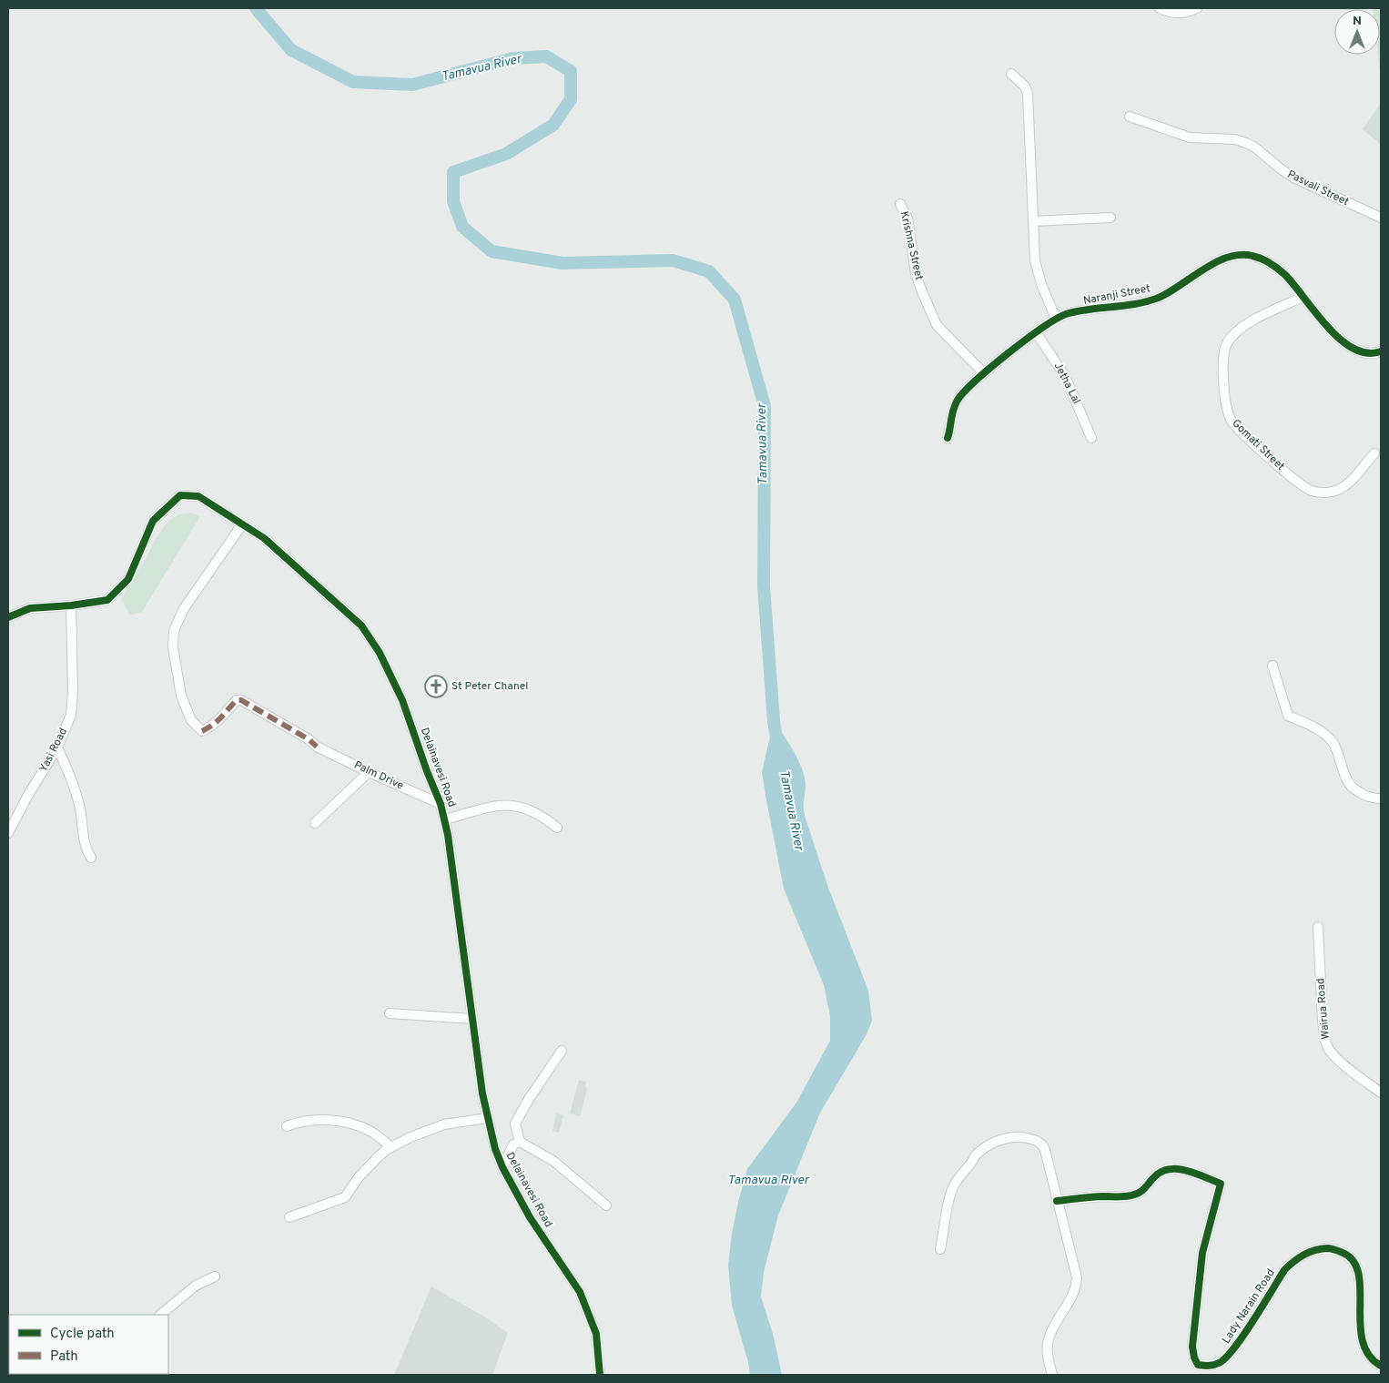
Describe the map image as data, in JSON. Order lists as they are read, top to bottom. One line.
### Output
{"streets":{"street":["Pasvali Street","Krishna Street","Naranji Street","Jetha Lal","Gomati Street","Yasi Road","Delainavesi Road","Palm Drive","Wairua Road","Lady Narain Road"]},"crossings":[["Krishna Street","Naranji Street"],["Naranji Street","Jetha Lal"],["Naranji Street","Gomati Street"],["Yasi Road","Delainavesi Road"],["Delainavesi Road","Palm Drive"]],"water":["Tamavua River"],"places":{"church":["St Peter Chanel"]},"legend":["Cycle path","Path"],"north":"top"}
